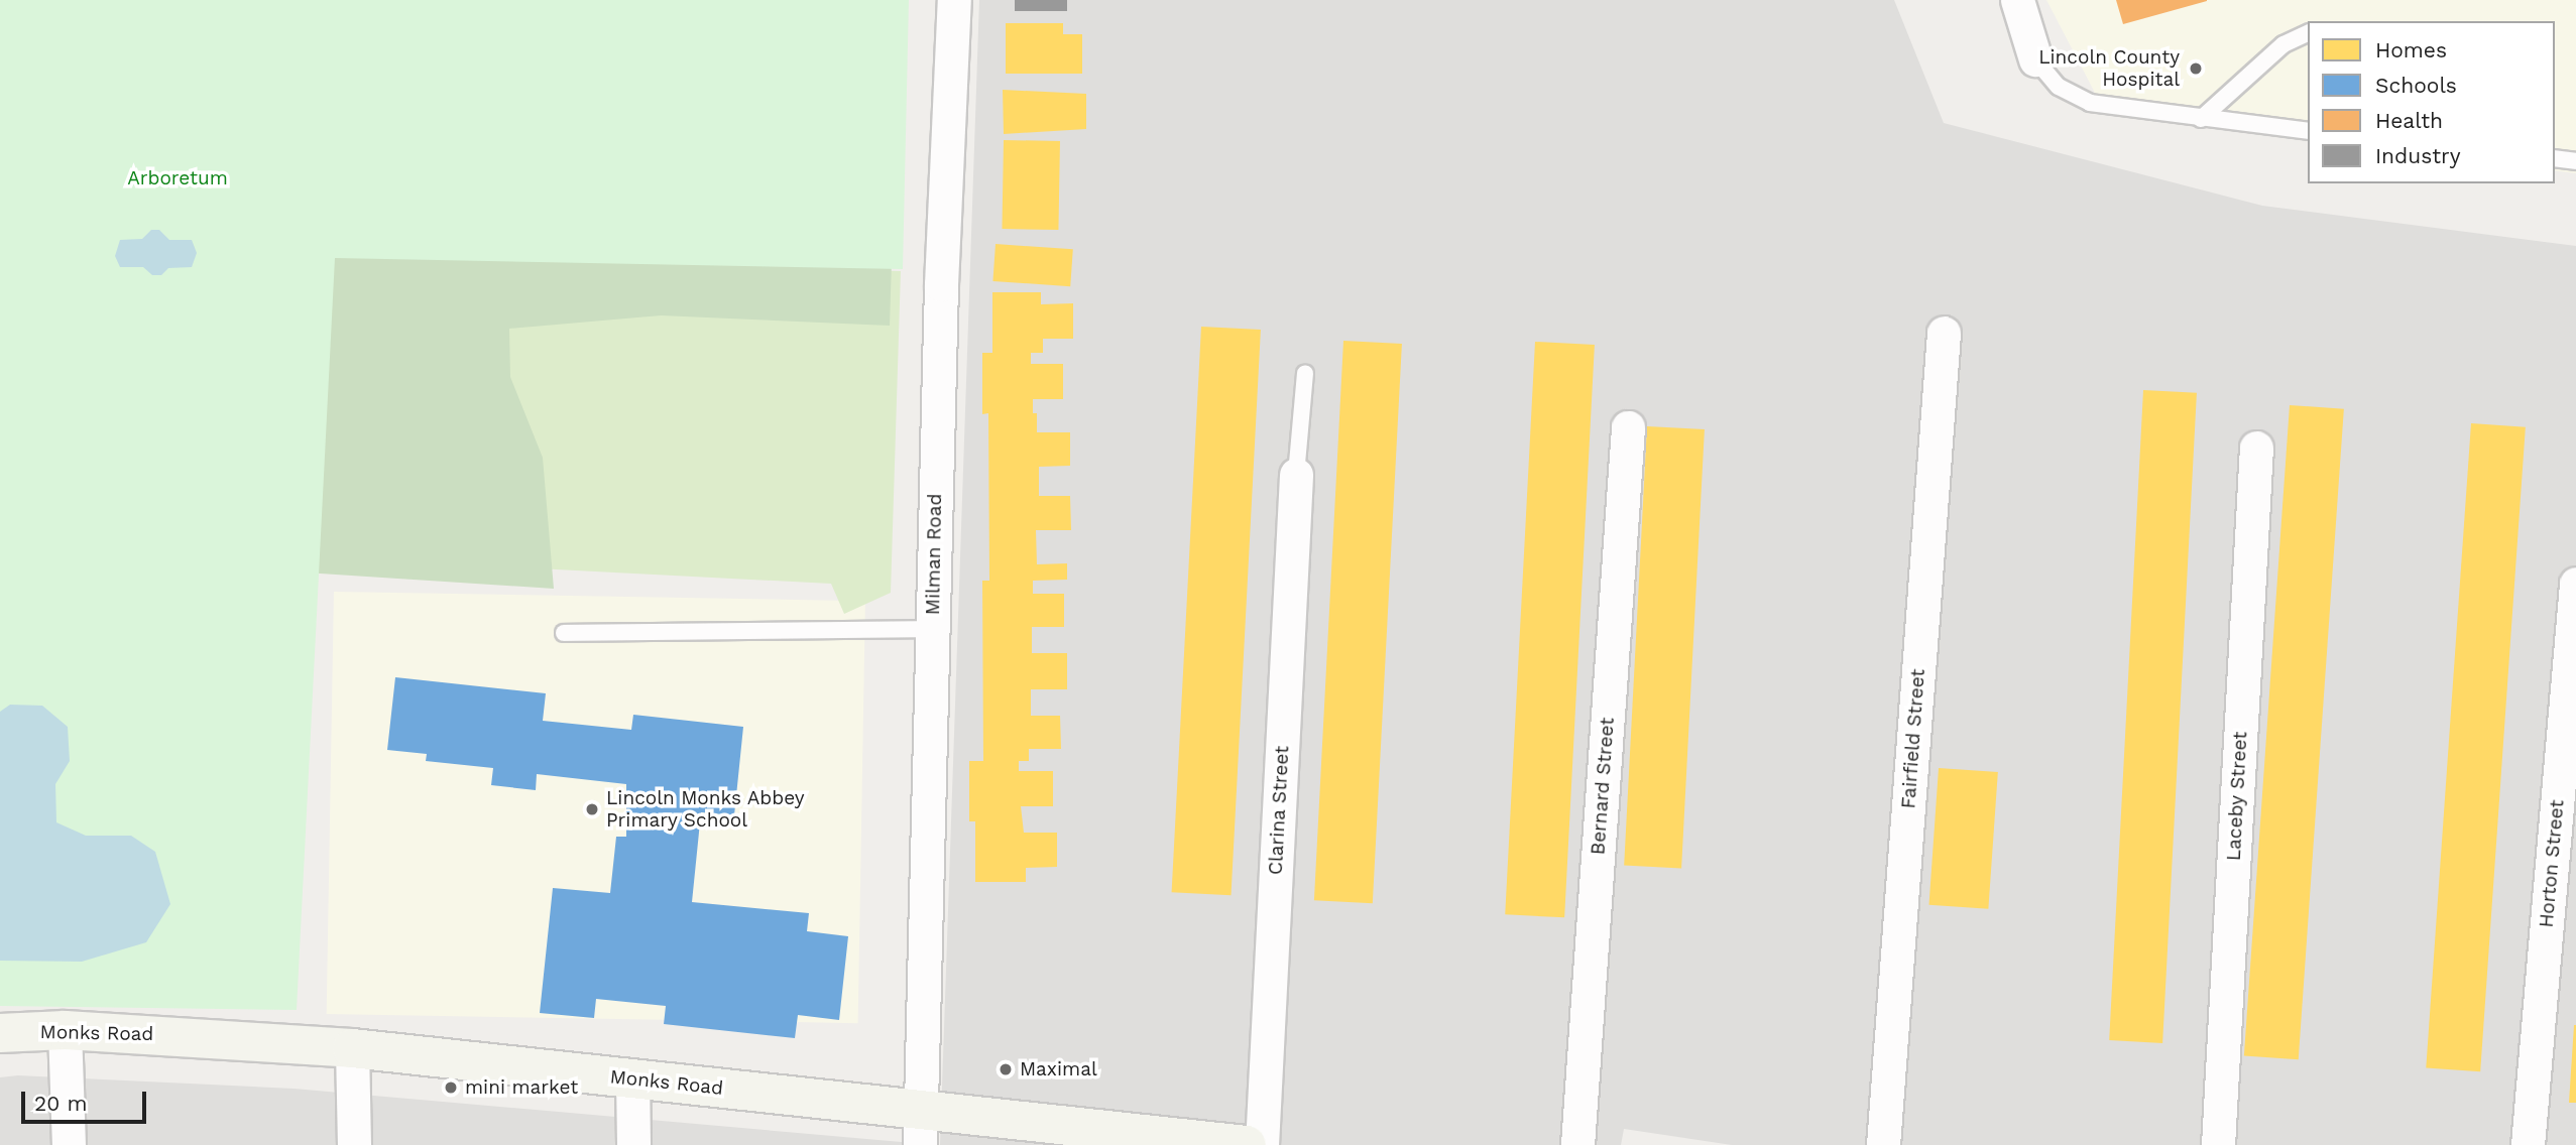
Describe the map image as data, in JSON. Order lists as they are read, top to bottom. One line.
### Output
{"streets":{"main road":["Monks Road"],"street":["Milman Road","Fairfield Street","Bernard Street","Laceby Street","Clarina Street","Horton Street"]},"crossings":[["Milman Road","Monks Road"]],"parks":["Arboretum"],"places":["Lincoln County Hospital","Lincoln Monks Abbey Primary School","Maximal","mini market"],"legend":["Homes","Schools","Health","Industry"],"scale_bar":"20 m"}
